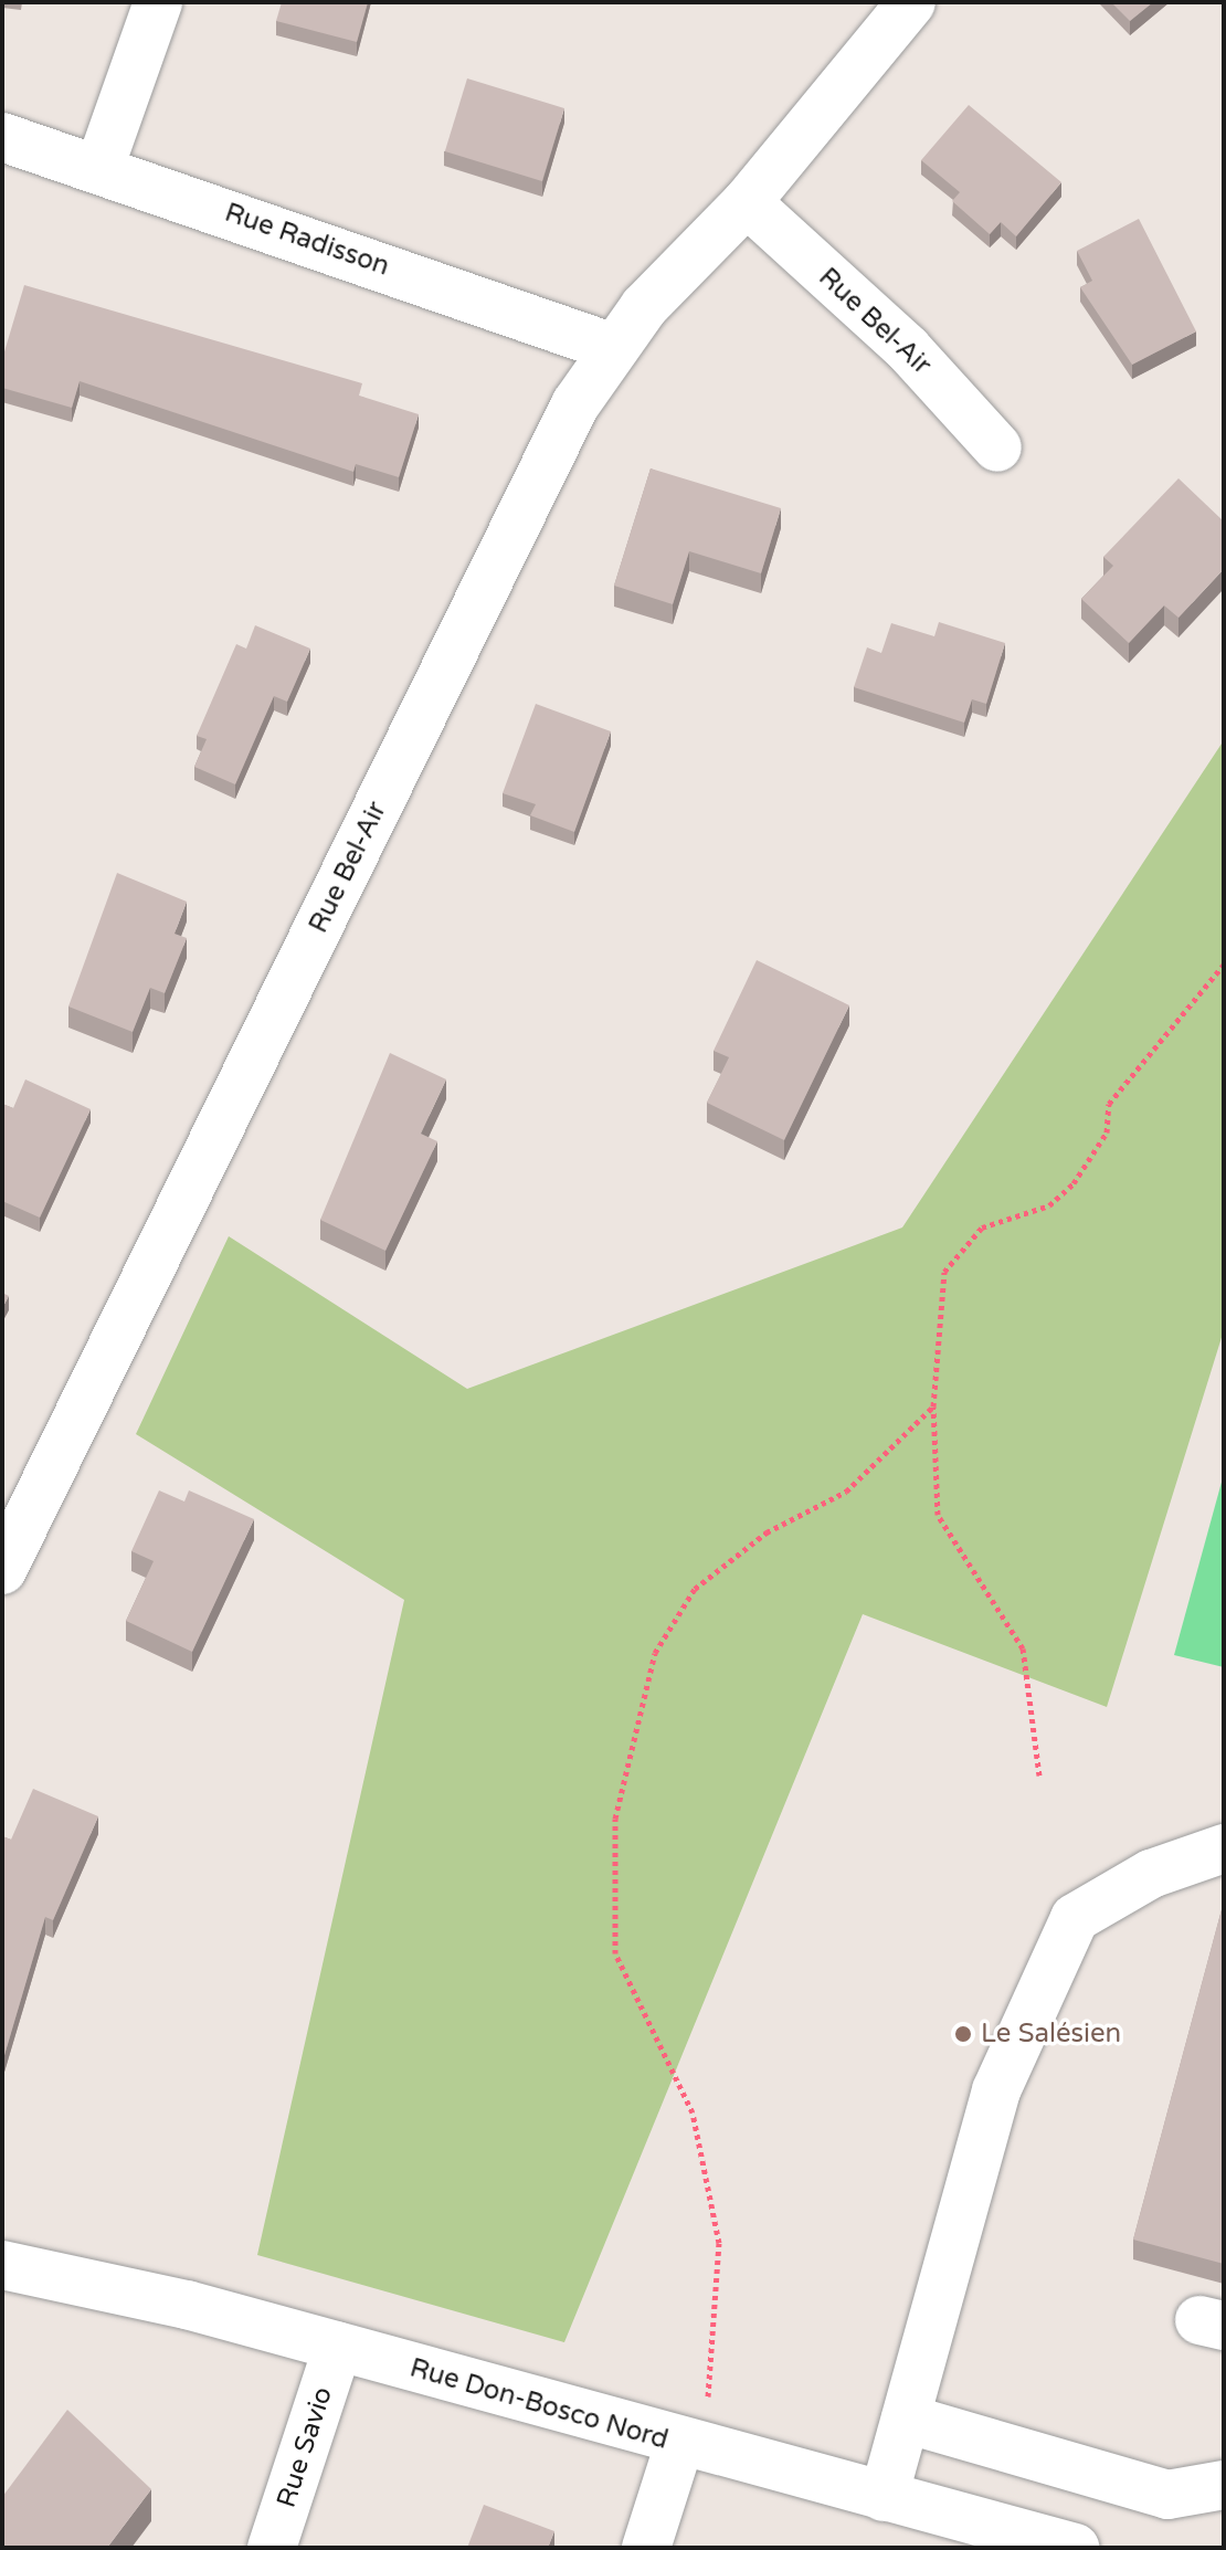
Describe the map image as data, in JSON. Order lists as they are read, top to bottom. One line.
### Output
{"streets":{"street":["Rue Radisson","Rue Bel-Air","Rue Don-Bosco Nord","Rue Savio"]},"crossings":[["Rue Radisson","Rue Bel-Air"],["Rue Don-Bosco Nord","Rue Savio"]],"places":["Le Salésien"]}
